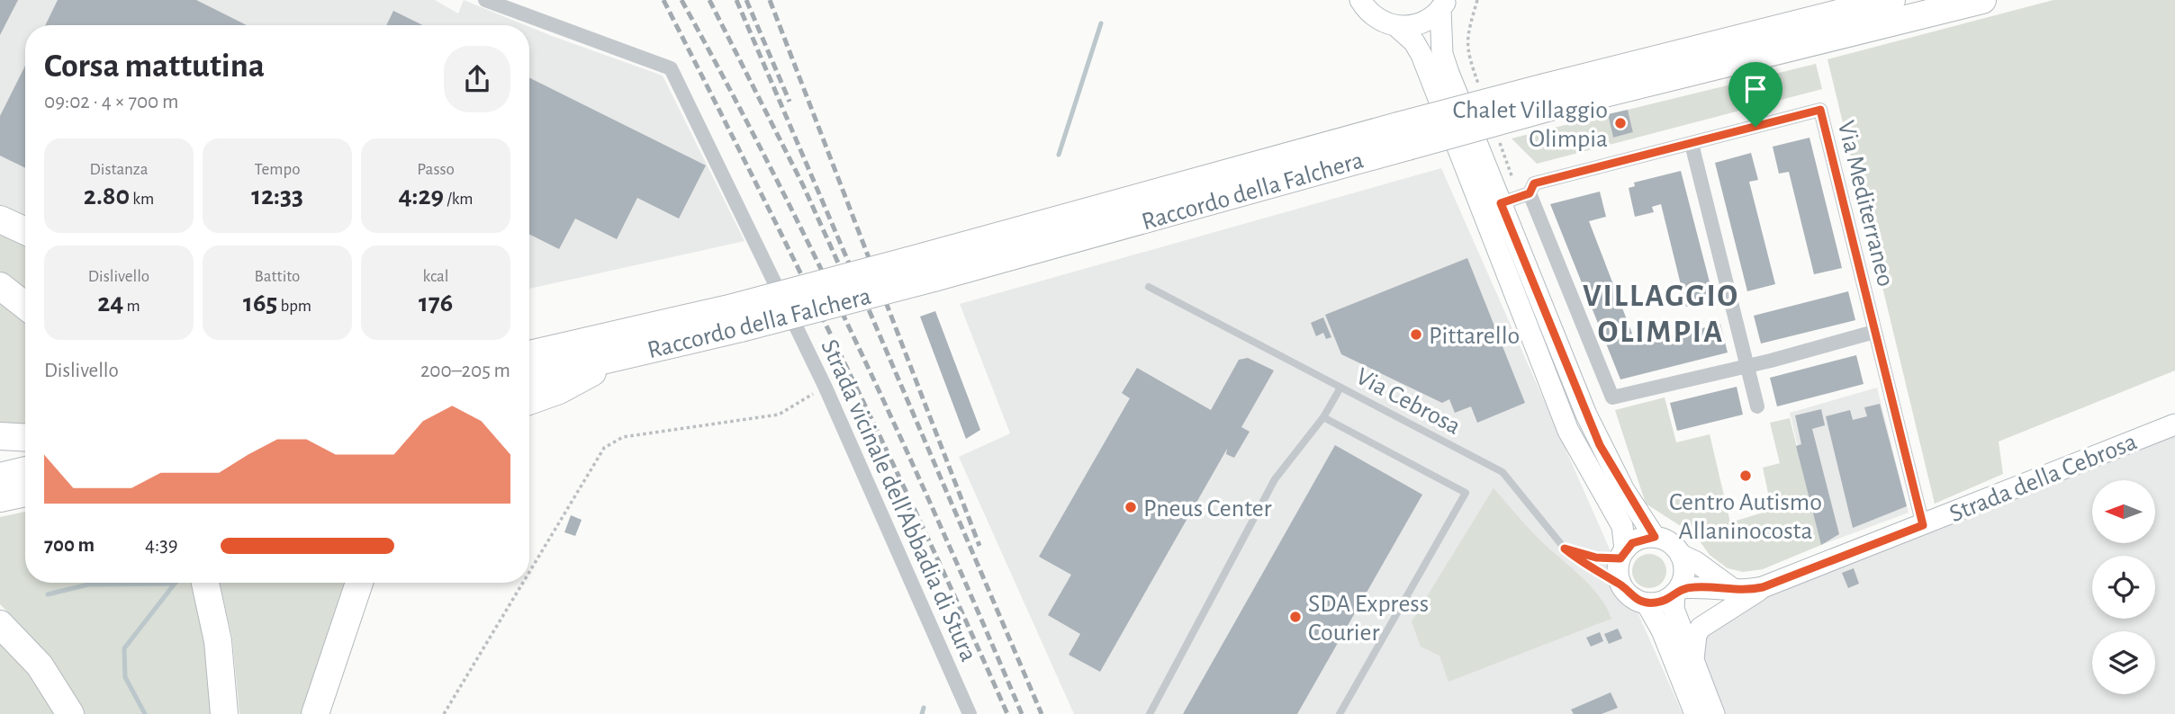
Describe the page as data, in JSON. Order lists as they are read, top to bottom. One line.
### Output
{"streets":{"highway":["Raccordo della Falchera"],"main road":["Strada della Cebrosa"],"street":["Via Mediterraneo","Strada vicinale dell'Abbadia di Stura"],"lane":["Via Cebrosa"]},"crossings":[["Via Mediterraneo","Strada della Cebrosa"],["Via Cebrosa","Strada della Cebrosa"]],"districts":["VILLAGGIO OLIMPIA"],"places":["Chalet Villaggio Olimpia","Pittarello","Centro Autismo Allaninocosta","Pneus Center","SDA Express Courier"],"north":"left","page":{"heading":["Corsa mattutina","09:02 · 4 × 700 m"],"stats":[["Distanza","2.80 km"],["Tempo","12:33"],["Passo","4:29 /km"],["Dislivello","24 m"],["Battito","165 bpm"],["kcal","176"]],"chart":["Dislivello","200–205 m"],"list":[{"name":"700 m","note":"4:39"}]}}
